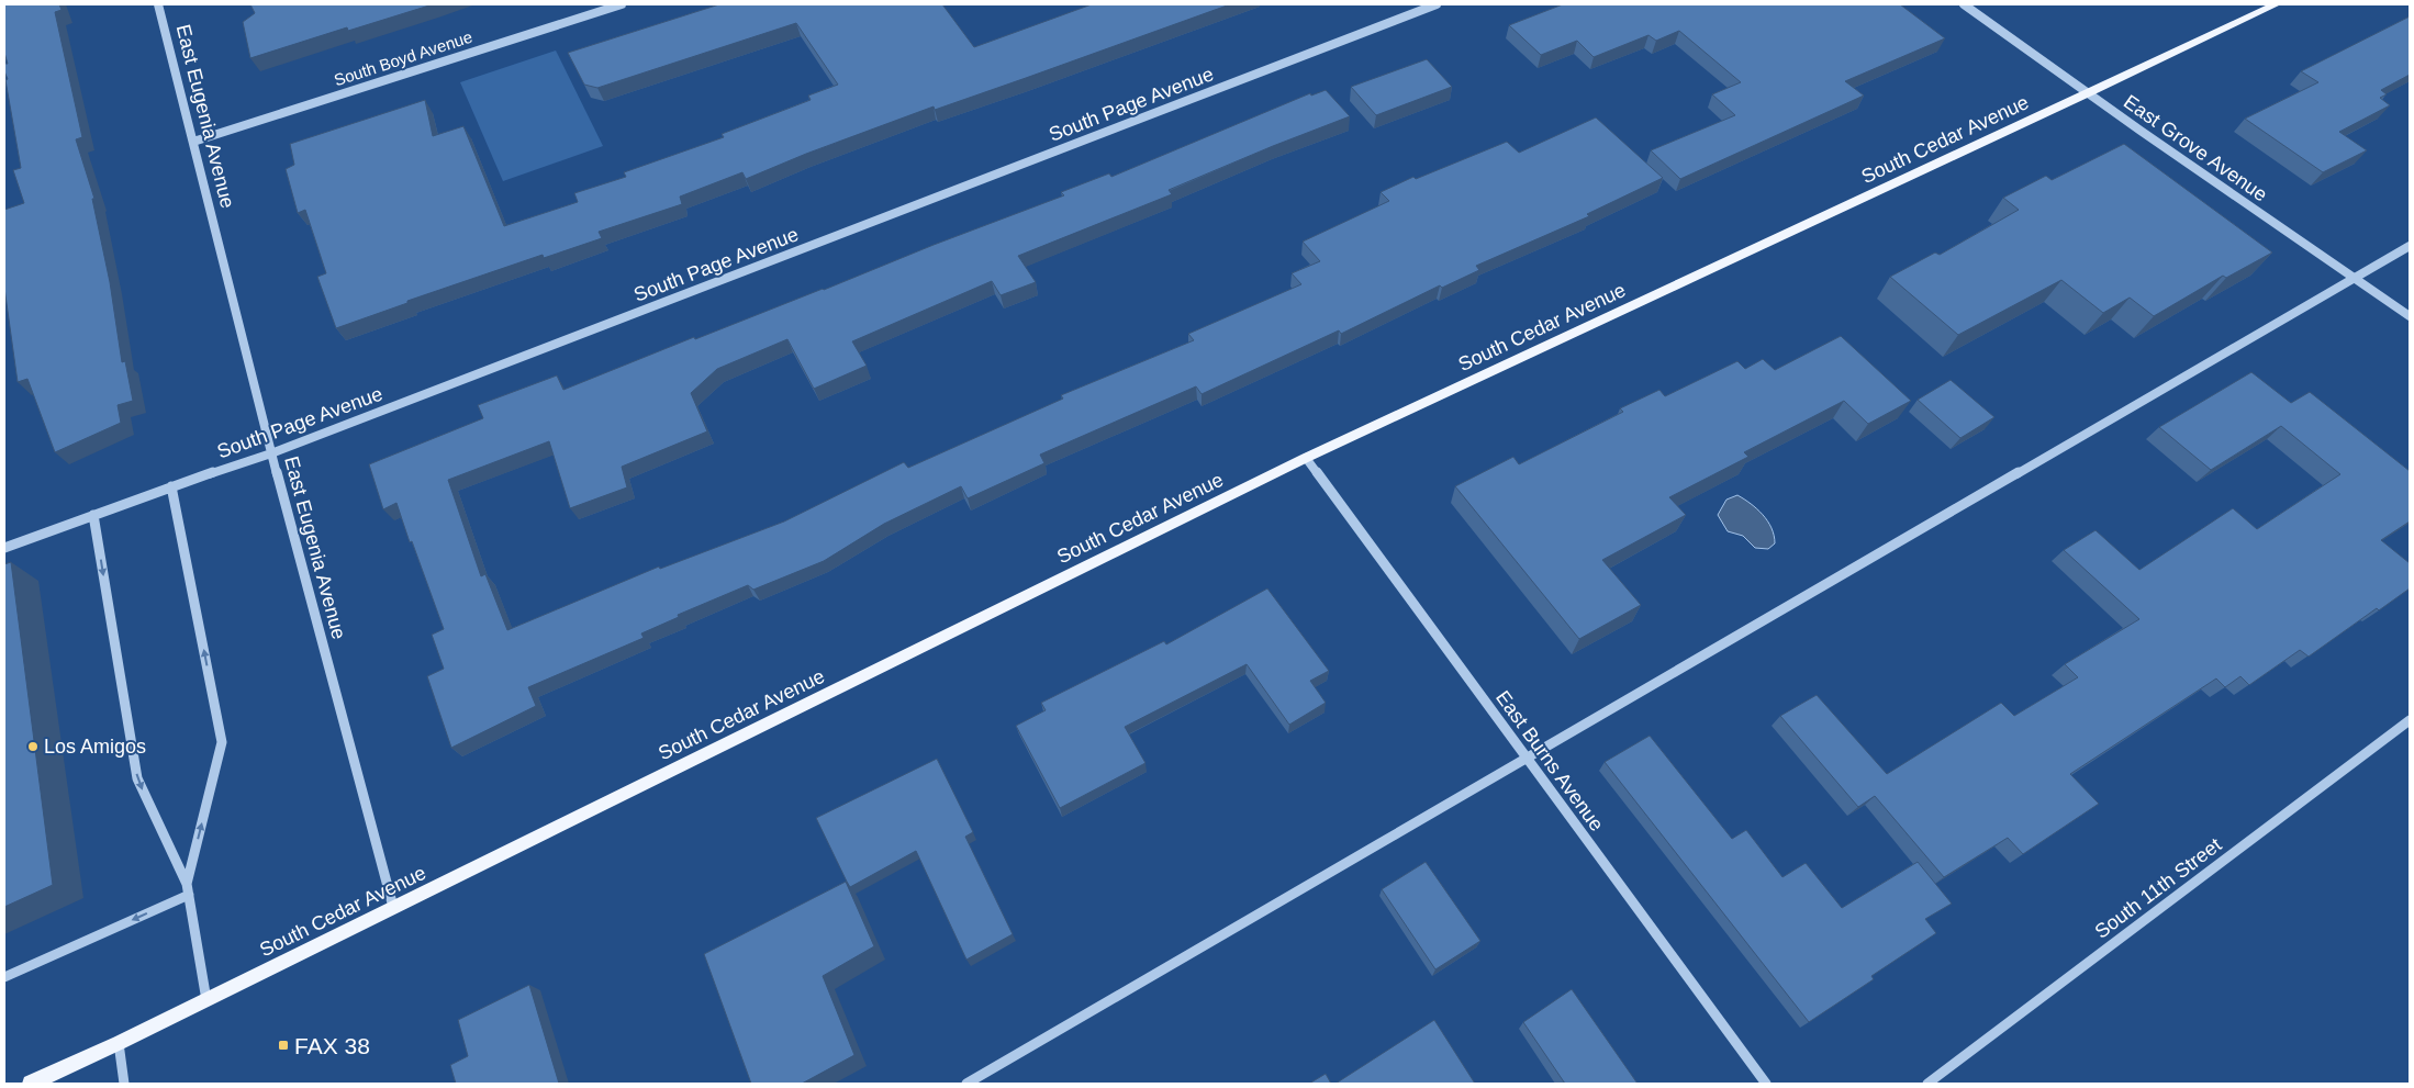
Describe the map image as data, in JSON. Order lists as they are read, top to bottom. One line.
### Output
{"streets":{"main road":["South Cedar Avenue"],"street":["South Boyd Avenue","South Page Avenue","East Eugenia Avenue","East Grove Avenue","East Burns Avenue","South 11th Street"]},"crossings":[["South Boyd Avenue","East Eugenia Avenue"],["South Page Avenue","East Eugenia Avenue"],["East Eugenia Avenue","South Cedar Avenue"],["South Cedar Avenue","East Grove Avenue"],["South Cedar Avenue","East Burns Avenue"]],"places":{"other":["Los Amigos"],"transit":["FAX 38"]}}
